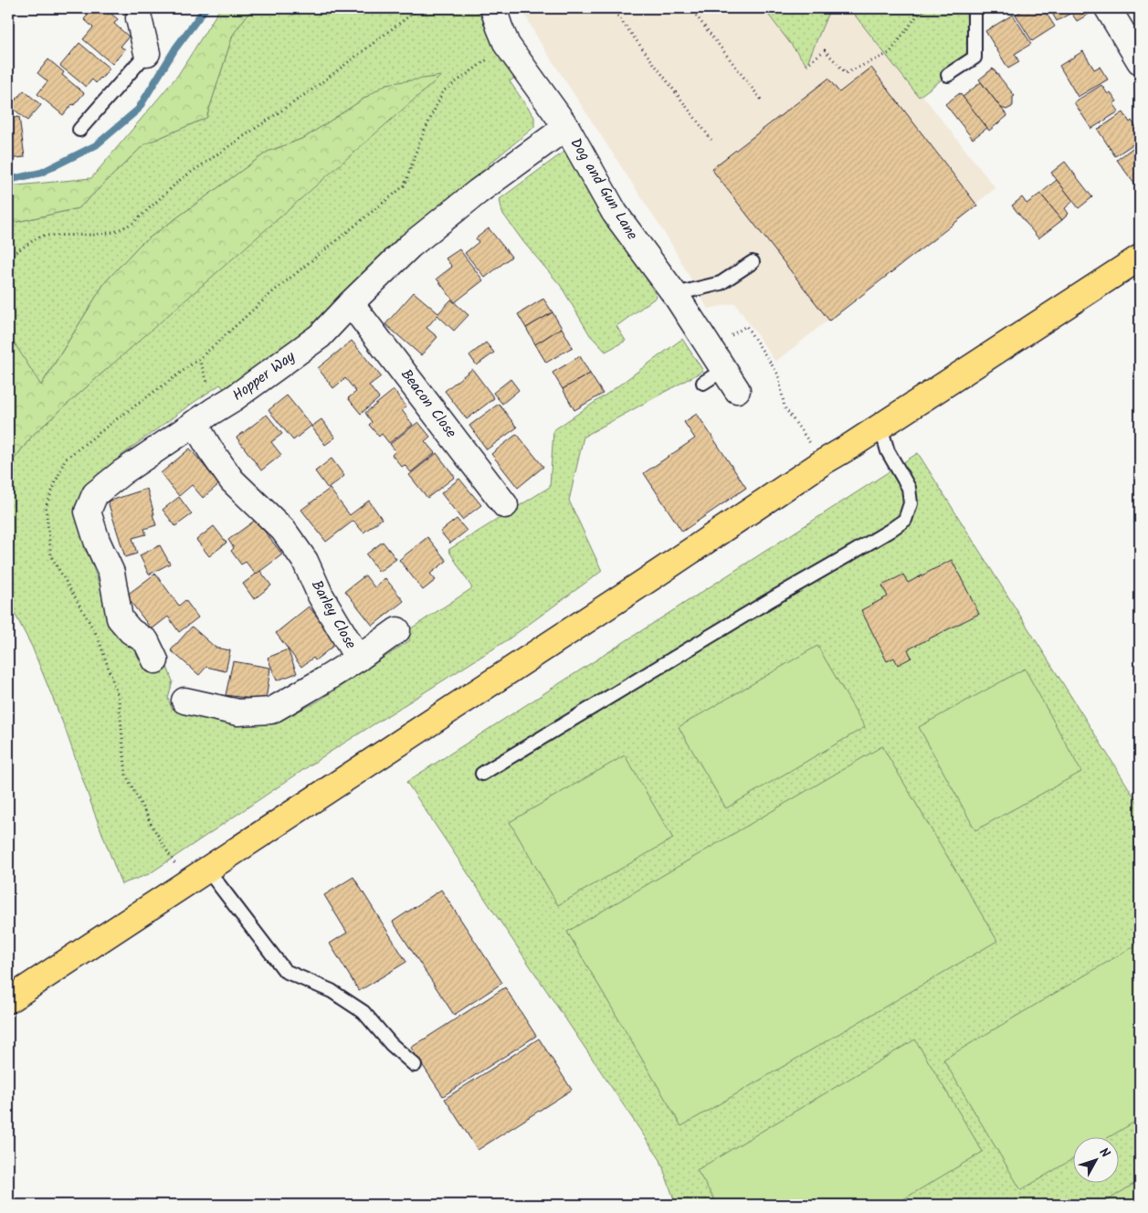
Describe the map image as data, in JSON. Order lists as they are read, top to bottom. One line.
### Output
{"streets":{"street":["Dog and Gun Lane","Hopper Way","Beacon Close","Barley Close"]},"crossings":[["Dog and Gun Lane","Hopper Way"],["Hopper Way","Beacon Close"],["Hopper Way","Barley Close"]],"north":"top right"}
